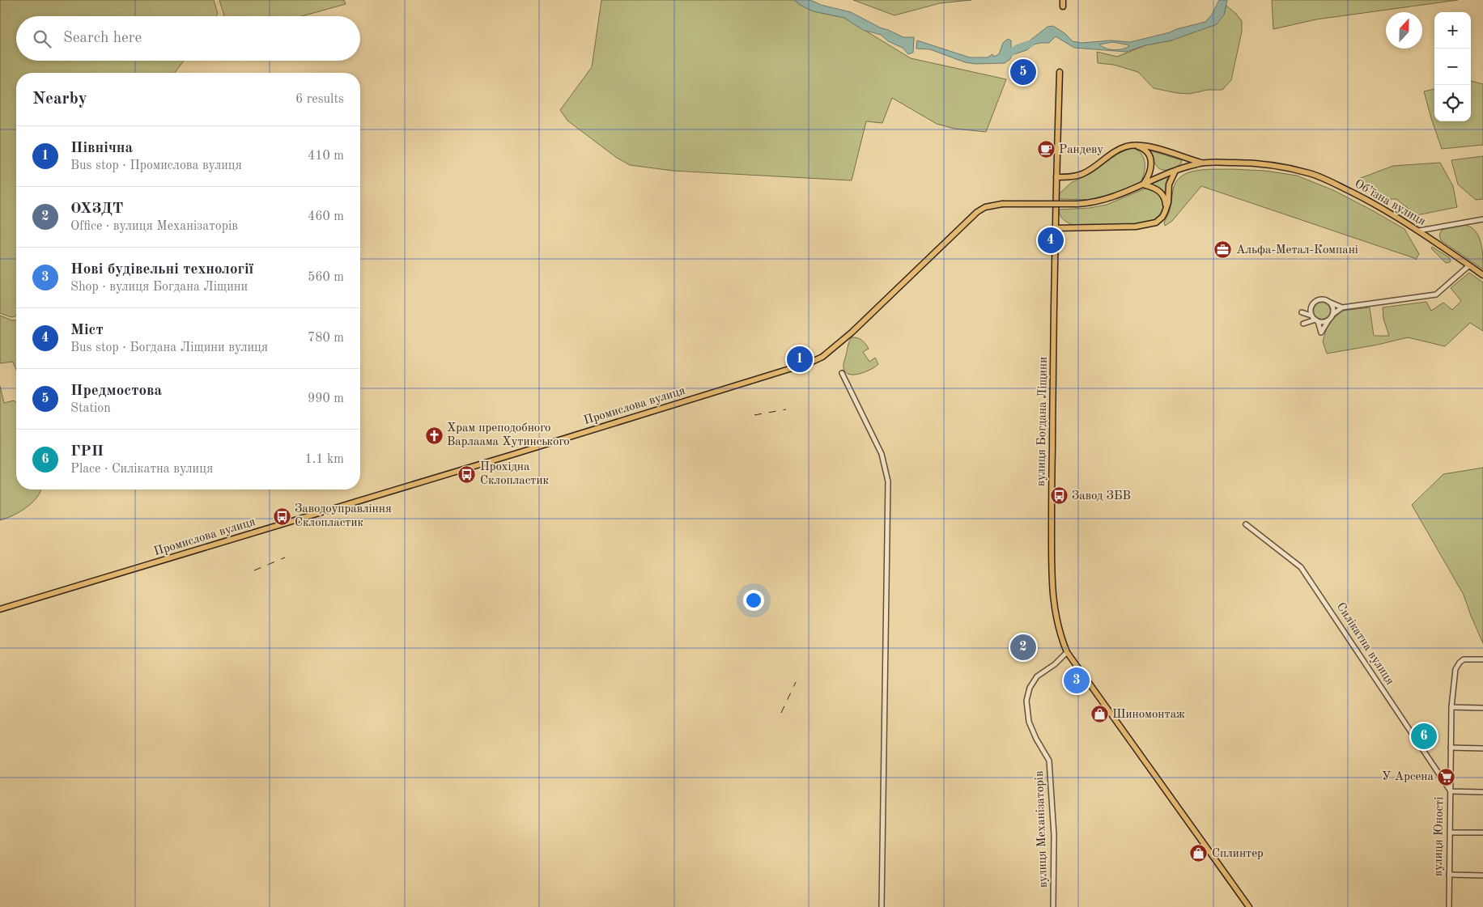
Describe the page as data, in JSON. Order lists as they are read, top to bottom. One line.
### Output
{"streets":{"main road":["Об’їзна вулиця","Промислова вулиця","вулиця Богдана Ліщини"],"street":["Силікатна вулиця","вулиця Механізаторів","вулиця Юності"]},"crossings":[["Об’їзна вулиця","Промислова вулиця"],["вулиця Богдана Ліщини","вулиця Механізаторів"],["Силікатна вулиця","вулиця Юності"]],"places":{"cafe":["Рандеву"],"office":["Альфа-Метал-Компані"],"church":["Храм преподобного Варлаама Хутинського"],"bus stop":["Прохідна Склопластик","Завод ЗБВ","Заводоуправління Склопластик"],"shop":["Шиномонтаж","Сплинтер"],"supermarket":["У Арсена"]},"north":"top","page":{"map_buttons":["+","−"],"search":"Search here","pins":["5","4","1","2","3","6"],"heading":["Nearby","6 results"],"list":[{"mark":"1","name":"Північна","note":"Bus stop · Промислова вулиця","value":"410 m"},{"mark":"2","name":"ОХЗДТ","note":"Office · вулиця Механізаторів","value":"460 m"},{"mark":"3","name":"Нові будівельні технології","note":"Shop · вулиця Богдана Ліщини","value":"560 m"},{"mark":"4","name":"Міст","note":"Bus stop · Богдана Ліщини вулиця","value":"780 m"},{"mark":"5","name":"Предмостова","note":"Station","value":"990 m"},{"mark":"6","name":"ГРП","note":"Place · Силікатна вулиця","value":"1.1 km"}]}}
